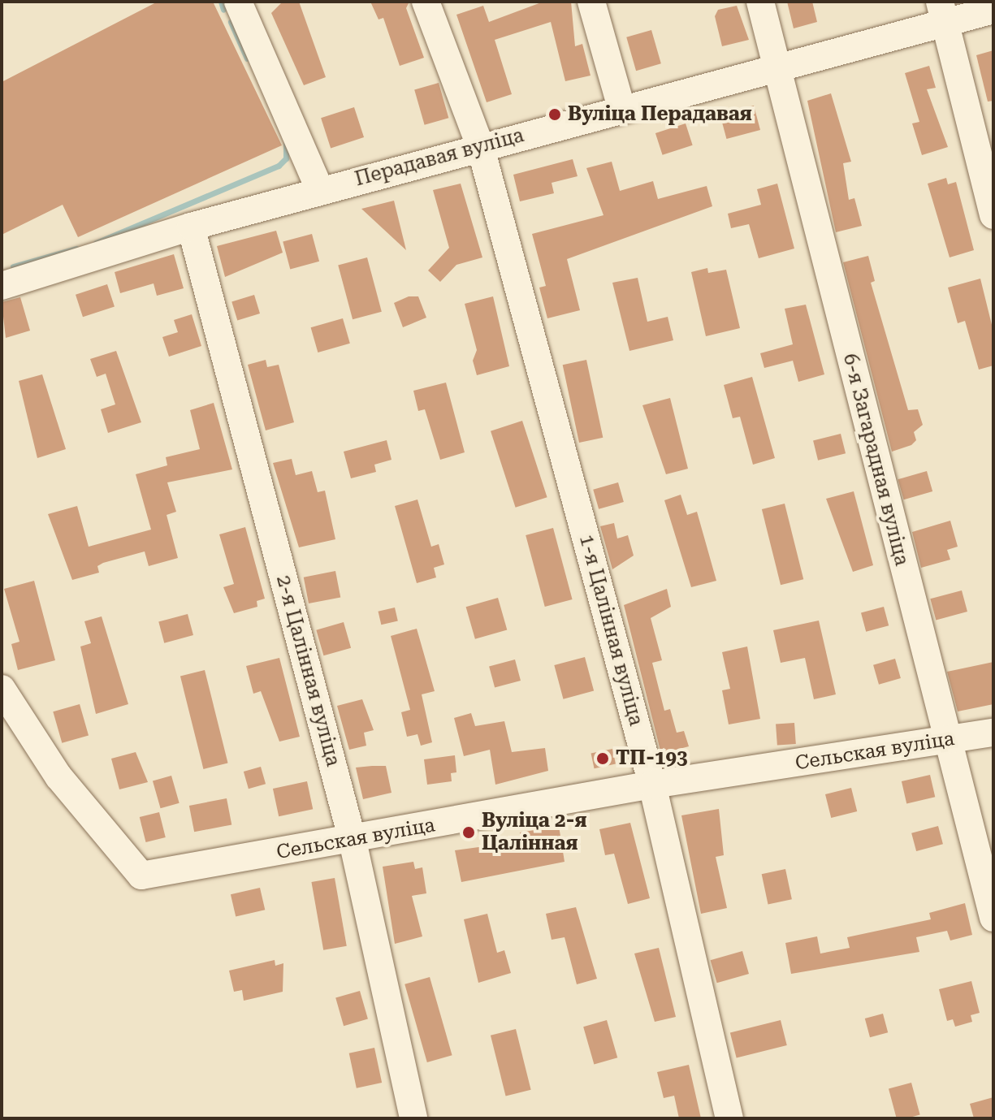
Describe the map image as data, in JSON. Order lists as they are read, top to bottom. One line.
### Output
{"streets":{"street":["Перадавая вуліца","6-я Загарадная вуліца","1-я Цалінная вуліца","2-я Цалінная вуліца","Сельская вуліца"]},"crossings":[["Перадавая вуліца","6-я Загарадная вуліца"],["Перадавая вуліца","1-я Цалінная вуліца"],["Перадавая вуліца","2-я Цалінная вуліца"],["6-я Загарадная вуліца","Сельская вуліца"],["1-я Цалінная вуліца","Сельская вуліца"],["2-я Цалінная вуліца","Сельская вуліца"]],"places":["Вуліца Перадавая","ТП-193","Вуліца 2-я Цалінная"]}
